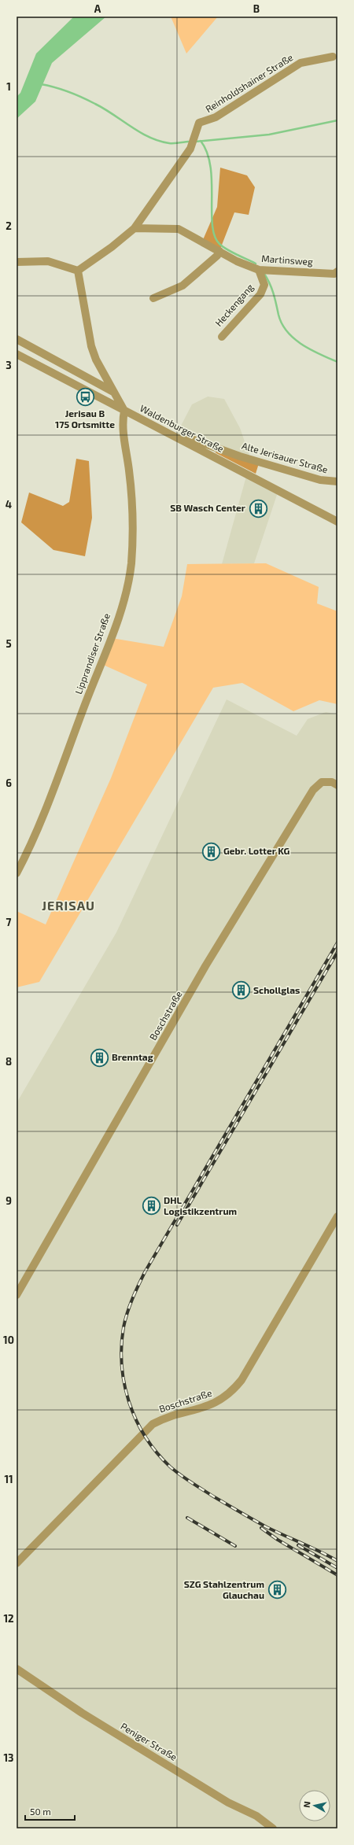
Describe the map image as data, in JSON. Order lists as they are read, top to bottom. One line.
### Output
{"streets":{"street":["Reinholdshainer Straße","Martinsweg","Heckengang","Waldenburger Straße","Alte Jerisauer Straße","Lipprandiser Straße","Boschstraße","Peniger Straße"]},"crossings":[["Reinholdshainer Straße","Martinsweg"],["Martinsweg","Heckengang"],["Waldenburger Straße","Alte Jerisauer Straße"],["Waldenburger Straße","Lipprandiser Straße"]],"districts":["JERISAU"],"places":{"bus stop":["Jerisau B 175 Ortsmitte"],"building":["SB Wasch Center","Gebr. Lotter KG","Schollglas","Brenntag","DHL Logistikzentrum","SZG Stahlzentrum Glauchau"]},"scale_bar":"50 m","north":"left","grid":{"columns":["A","B"],"rows":["1","2","3","4","5","6","7","8","9","10","11","12","13"]}}
